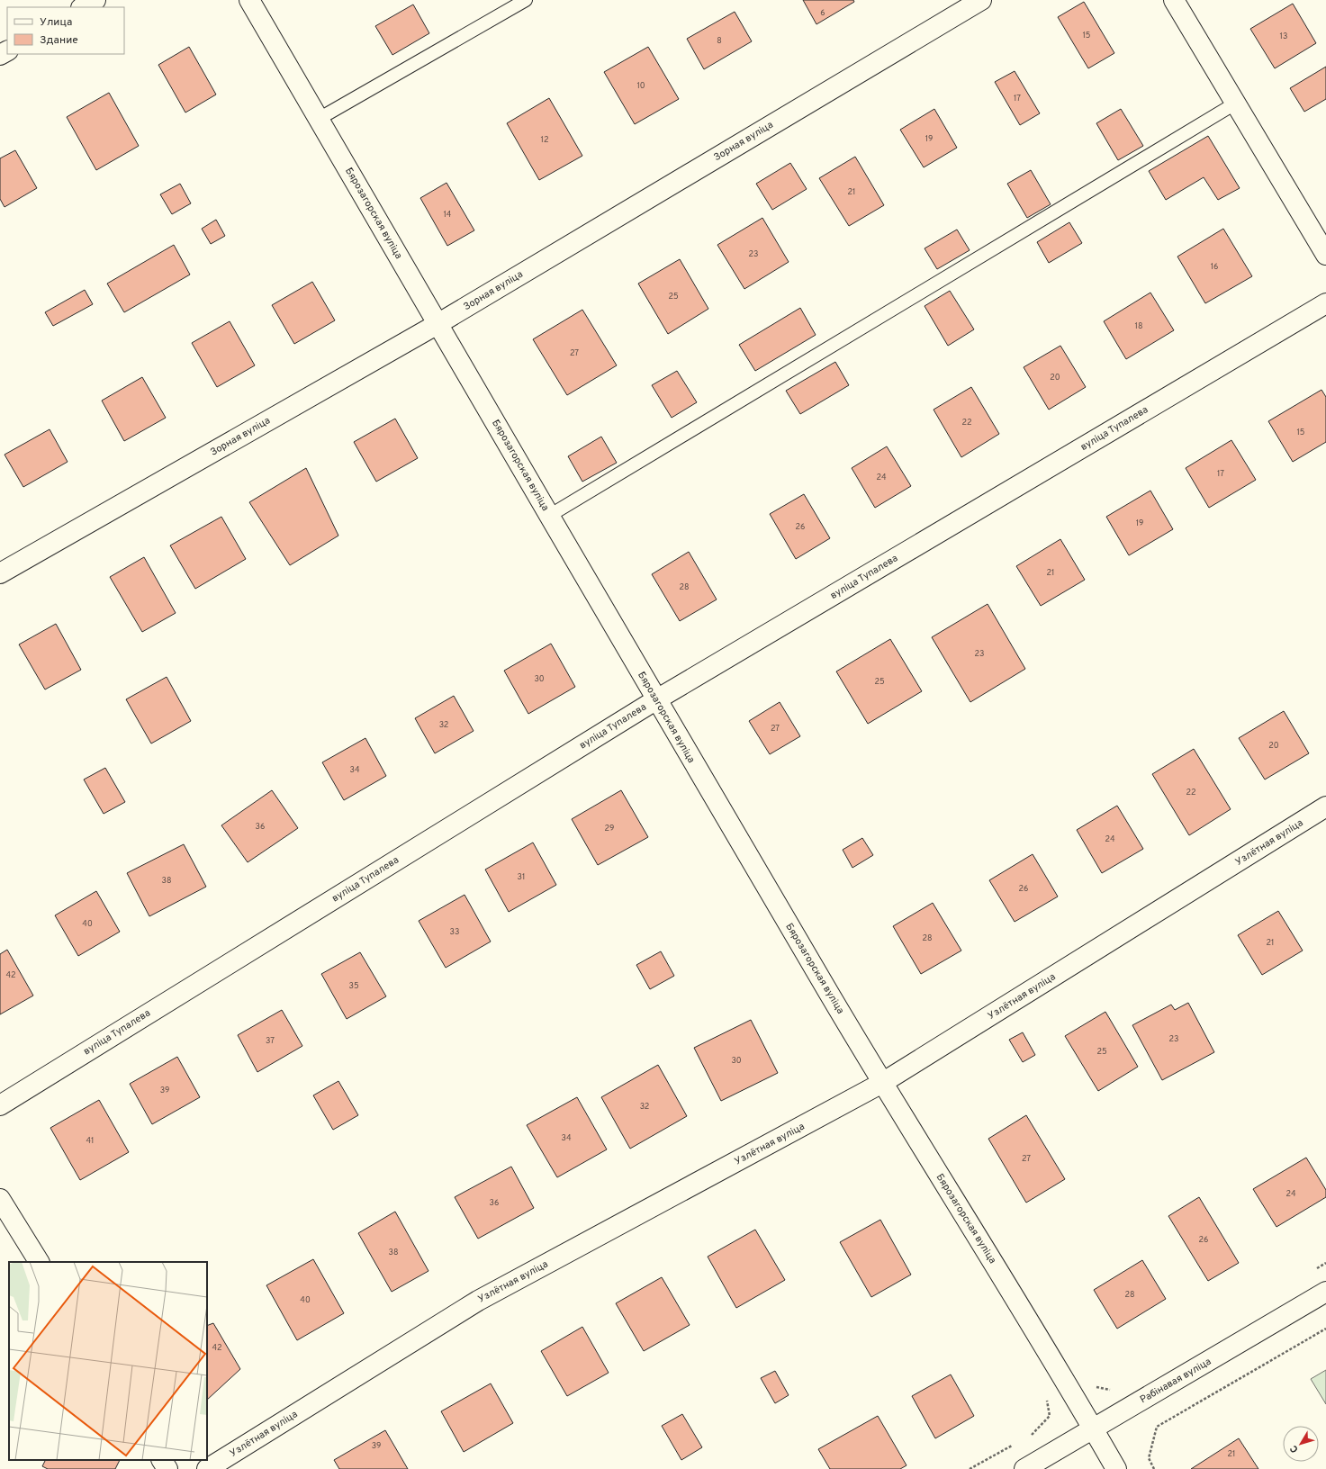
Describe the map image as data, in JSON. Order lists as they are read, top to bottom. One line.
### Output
{"streets":{"street":["Зорная вуліца","Бярозагорская вуліца","вуліца Тупалева","Узлётная вуліца","Рабінавая вуліца"]},"crossings":[["Зорная вуліца","Бярозагорская вуліца"],["Бярозагорская вуліца","вуліца Тупалева"],["Бярозагорская вуліца","Узлётная вуліца"],["Бярозагорская вуліца","Рабінавая вуліца"]],"house_numbers":["6","15","13","8","10","17","19","12","21","14","23","16","25","18","27","20","22","15","17","24","19","26","21","28","23","30","25","32","27","20","34","22","36","29","24","31","38","26","40","33","28","21","42","35","23","37","25","30","39","32","34","41","27","24","36","26","38","28","40","42","39","21"],"legend":["Улица","Здание"],"north":"bottom left"}
